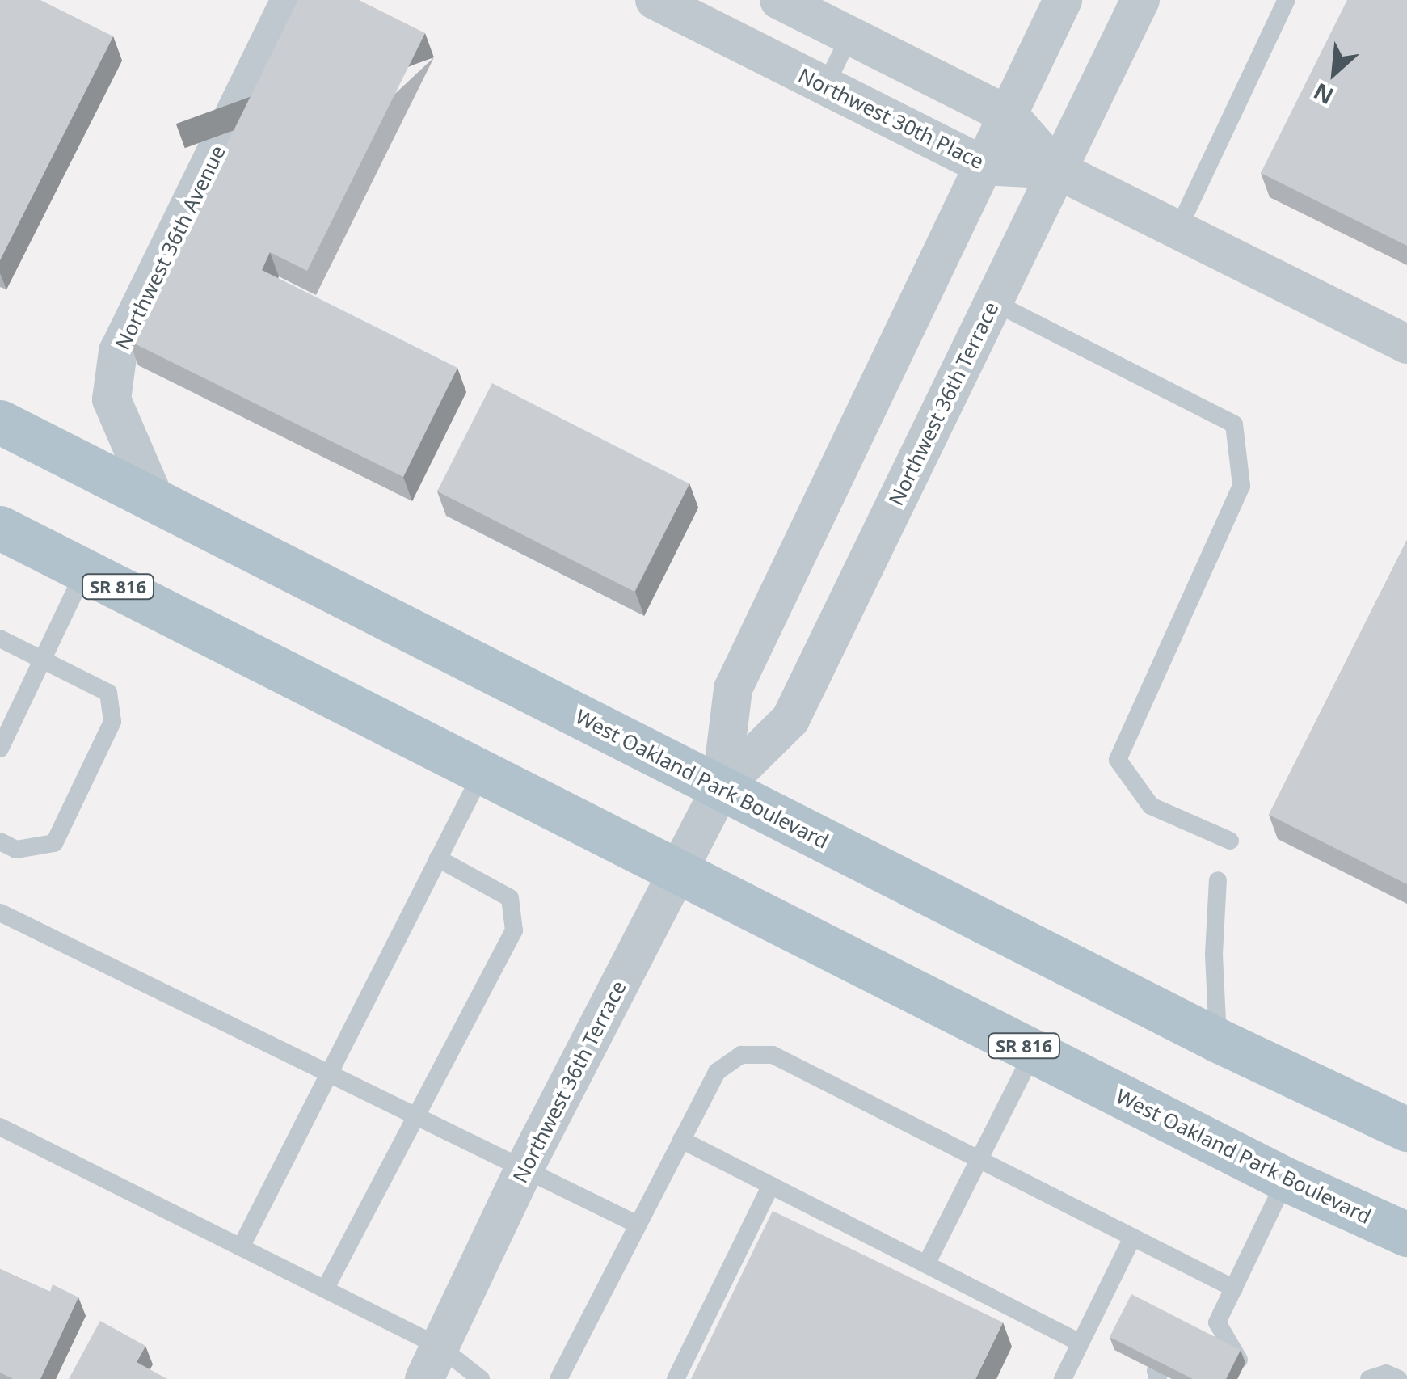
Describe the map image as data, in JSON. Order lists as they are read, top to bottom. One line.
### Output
{"streets":{"main road":["SR 816","West Oakland Park Boulevard"],"street":["Northwest 30th Place","Northwest 36th Avenue","Northwest 36th Terrace"]},"crossings":[["Northwest 30th Place","Northwest 36th Terrace"],["Northwest 36th Avenue","West Oakland Park Boulevard"],["Northwest 36th Terrace","West Oakland Park Boulevard"]],"north":"bottom left"}
